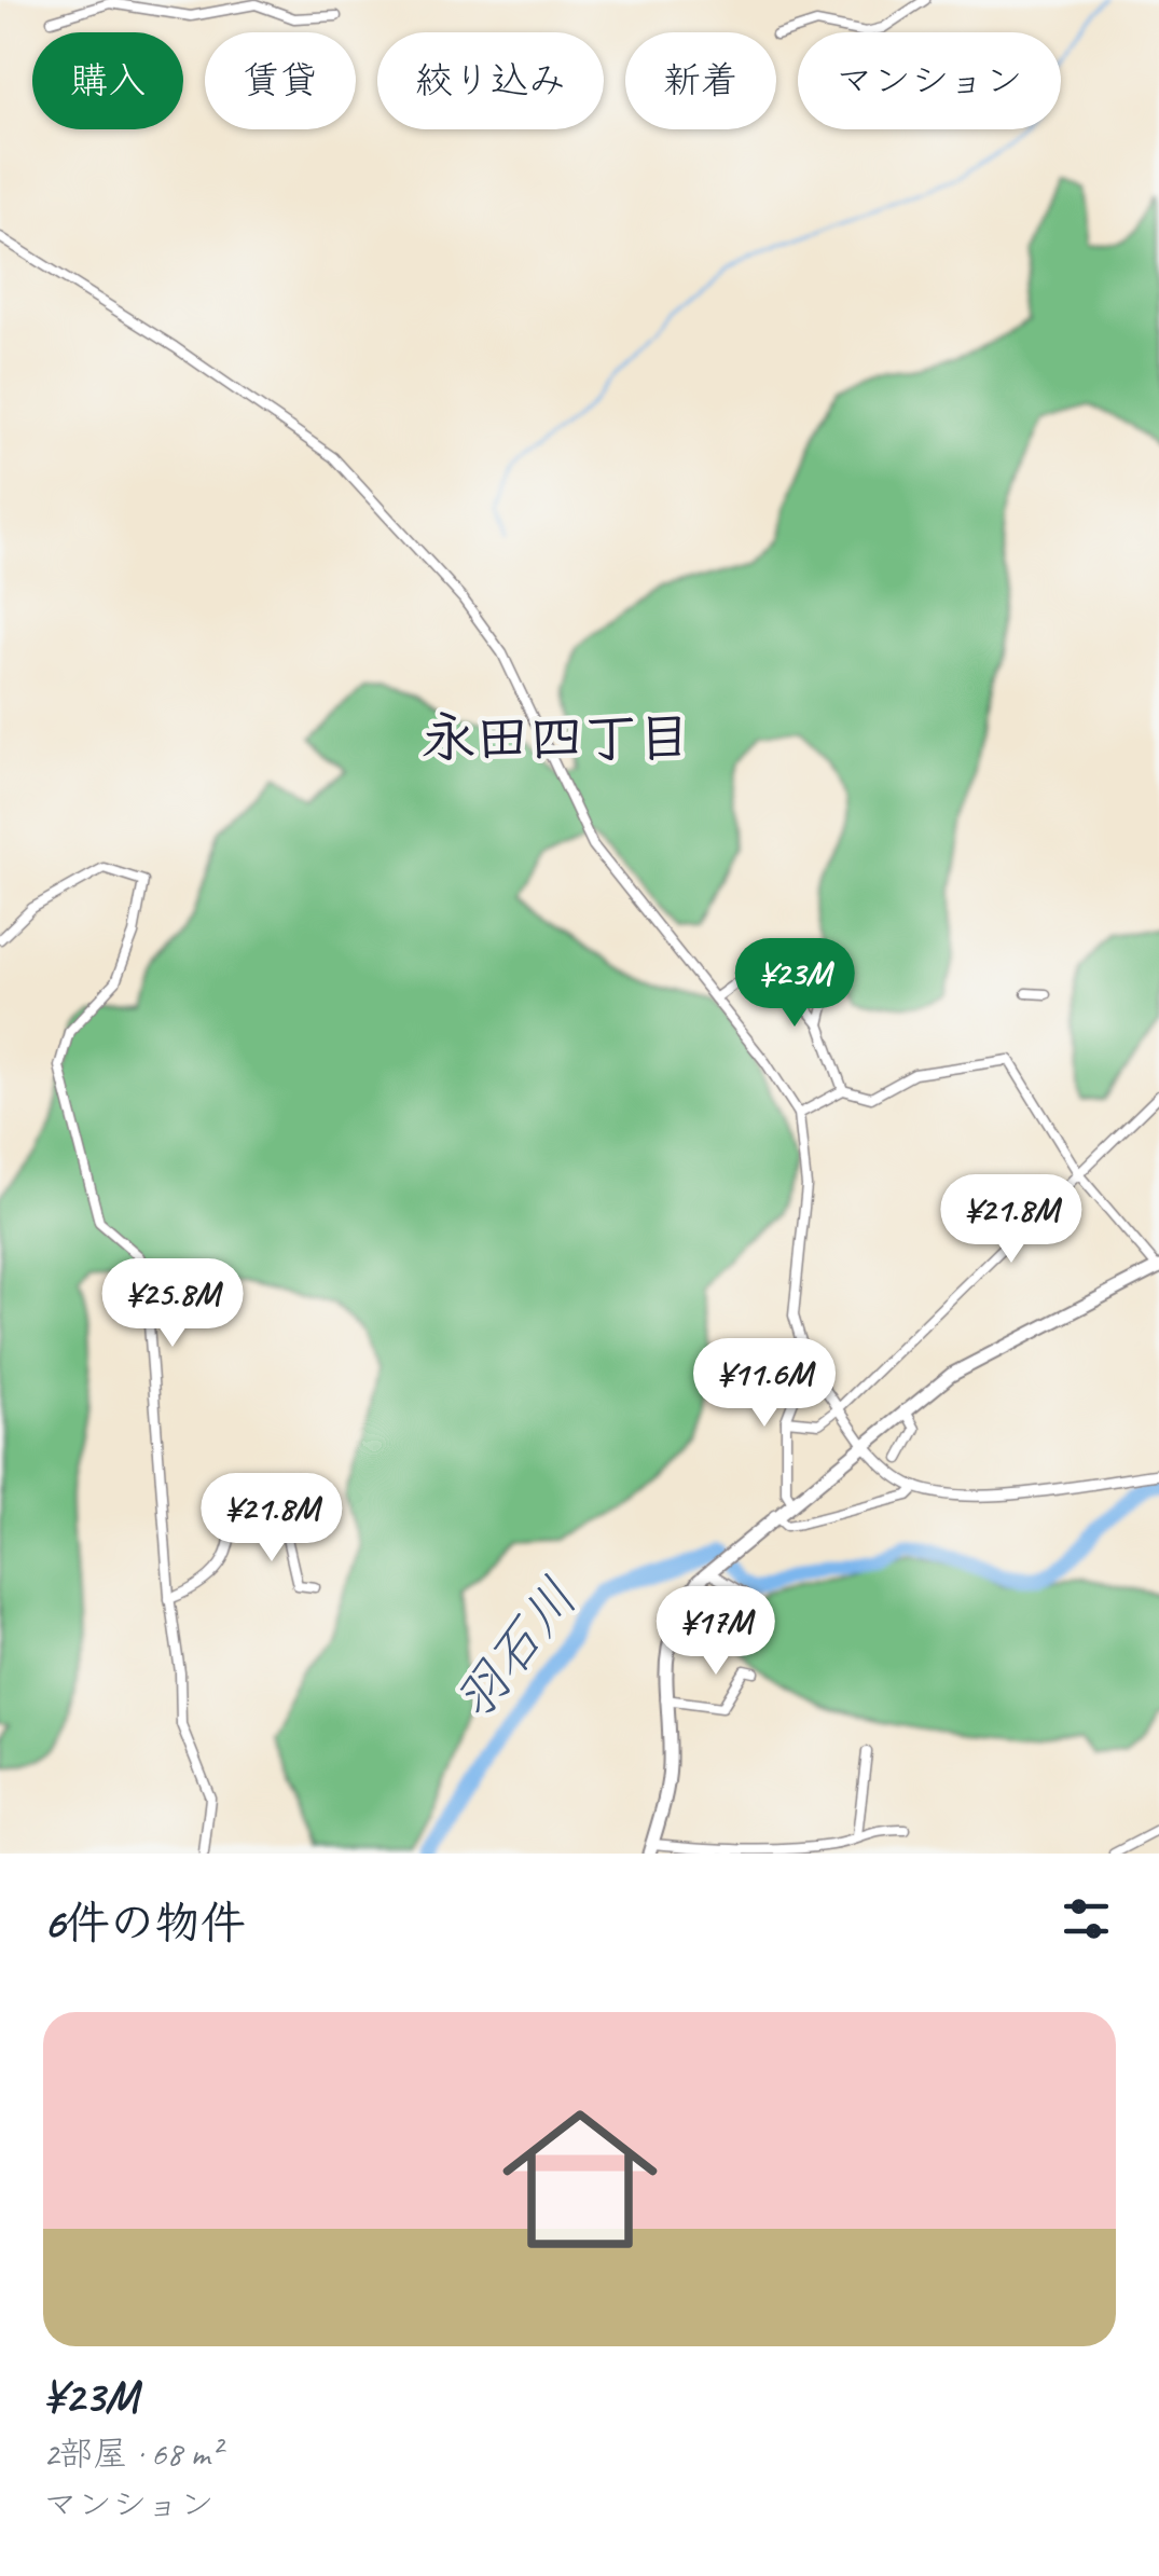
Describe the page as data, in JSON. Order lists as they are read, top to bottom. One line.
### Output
{"districts":["永田四丁目"],"water":["羽石川"],"page":{"chip":["購入","賃貸","絞り込み","新着","マンション"],"price":["¥23M","¥21.8M","¥25.8M","¥11.6M","¥21.8M","¥17M"],"heading":"6件の物件","list":[{"name":"¥23M","note":"2部屋 · 68 m² · マンション"}]}}
